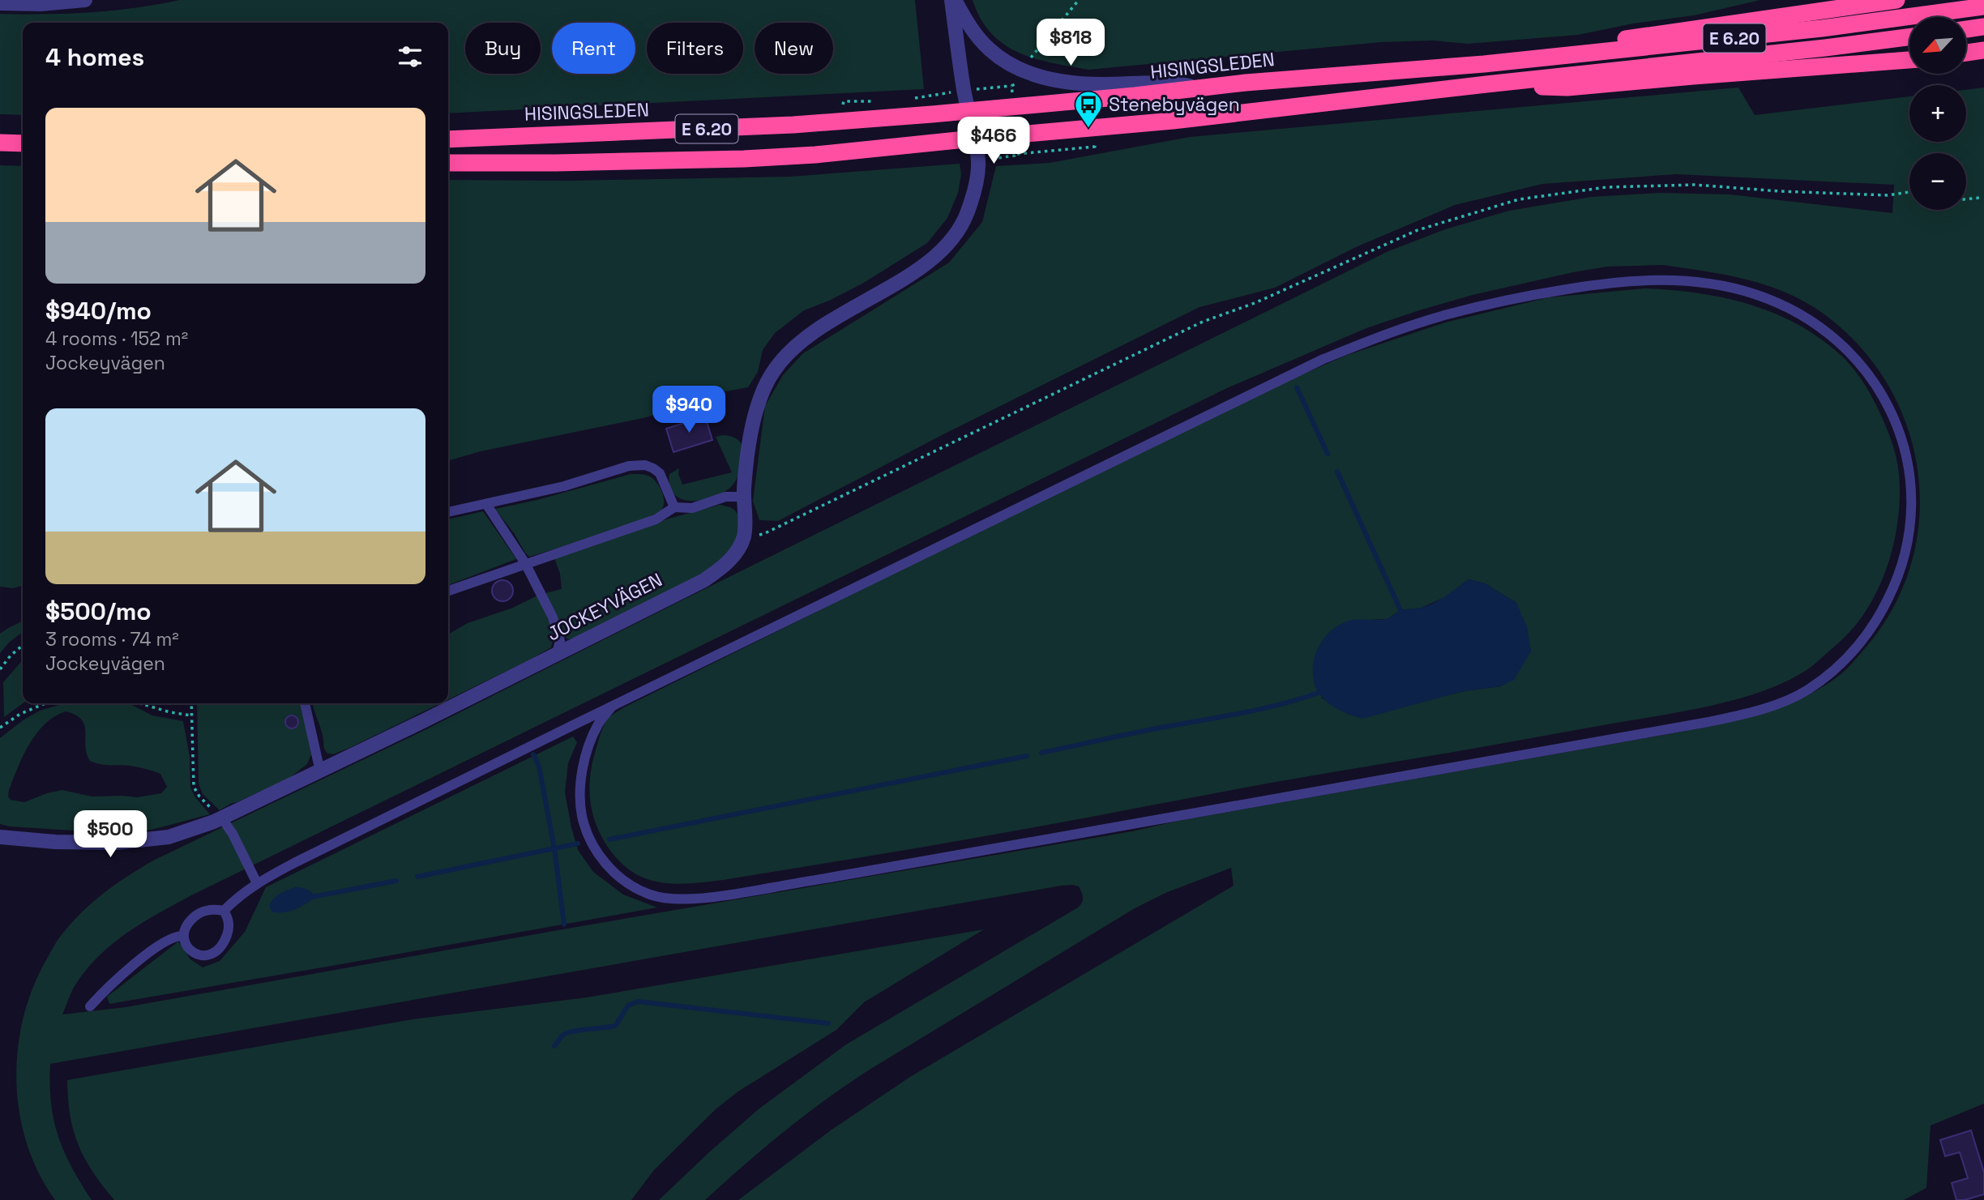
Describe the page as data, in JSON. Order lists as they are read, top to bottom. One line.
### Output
{"streets":{"highway":["E 6.20","HISINGSLEDEN"],"street":["JOCKEYVÄGEN"]},"places":{"bus stop":["Stenebyvägen"]},"north":"bottom left","page":{"map_buttons":["+","−"],"price":["$818","$466","$940","$500"],"chip":["Buy","Rent","Filters","New"],"heading":"4 homes","list":[{"name":"$940/mo","note":"4 rooms · 152 m² · Jockeyvägen"},{"name":"$500/mo","note":"3 rooms · 74 m² · Jockeyvägen"}]}}
